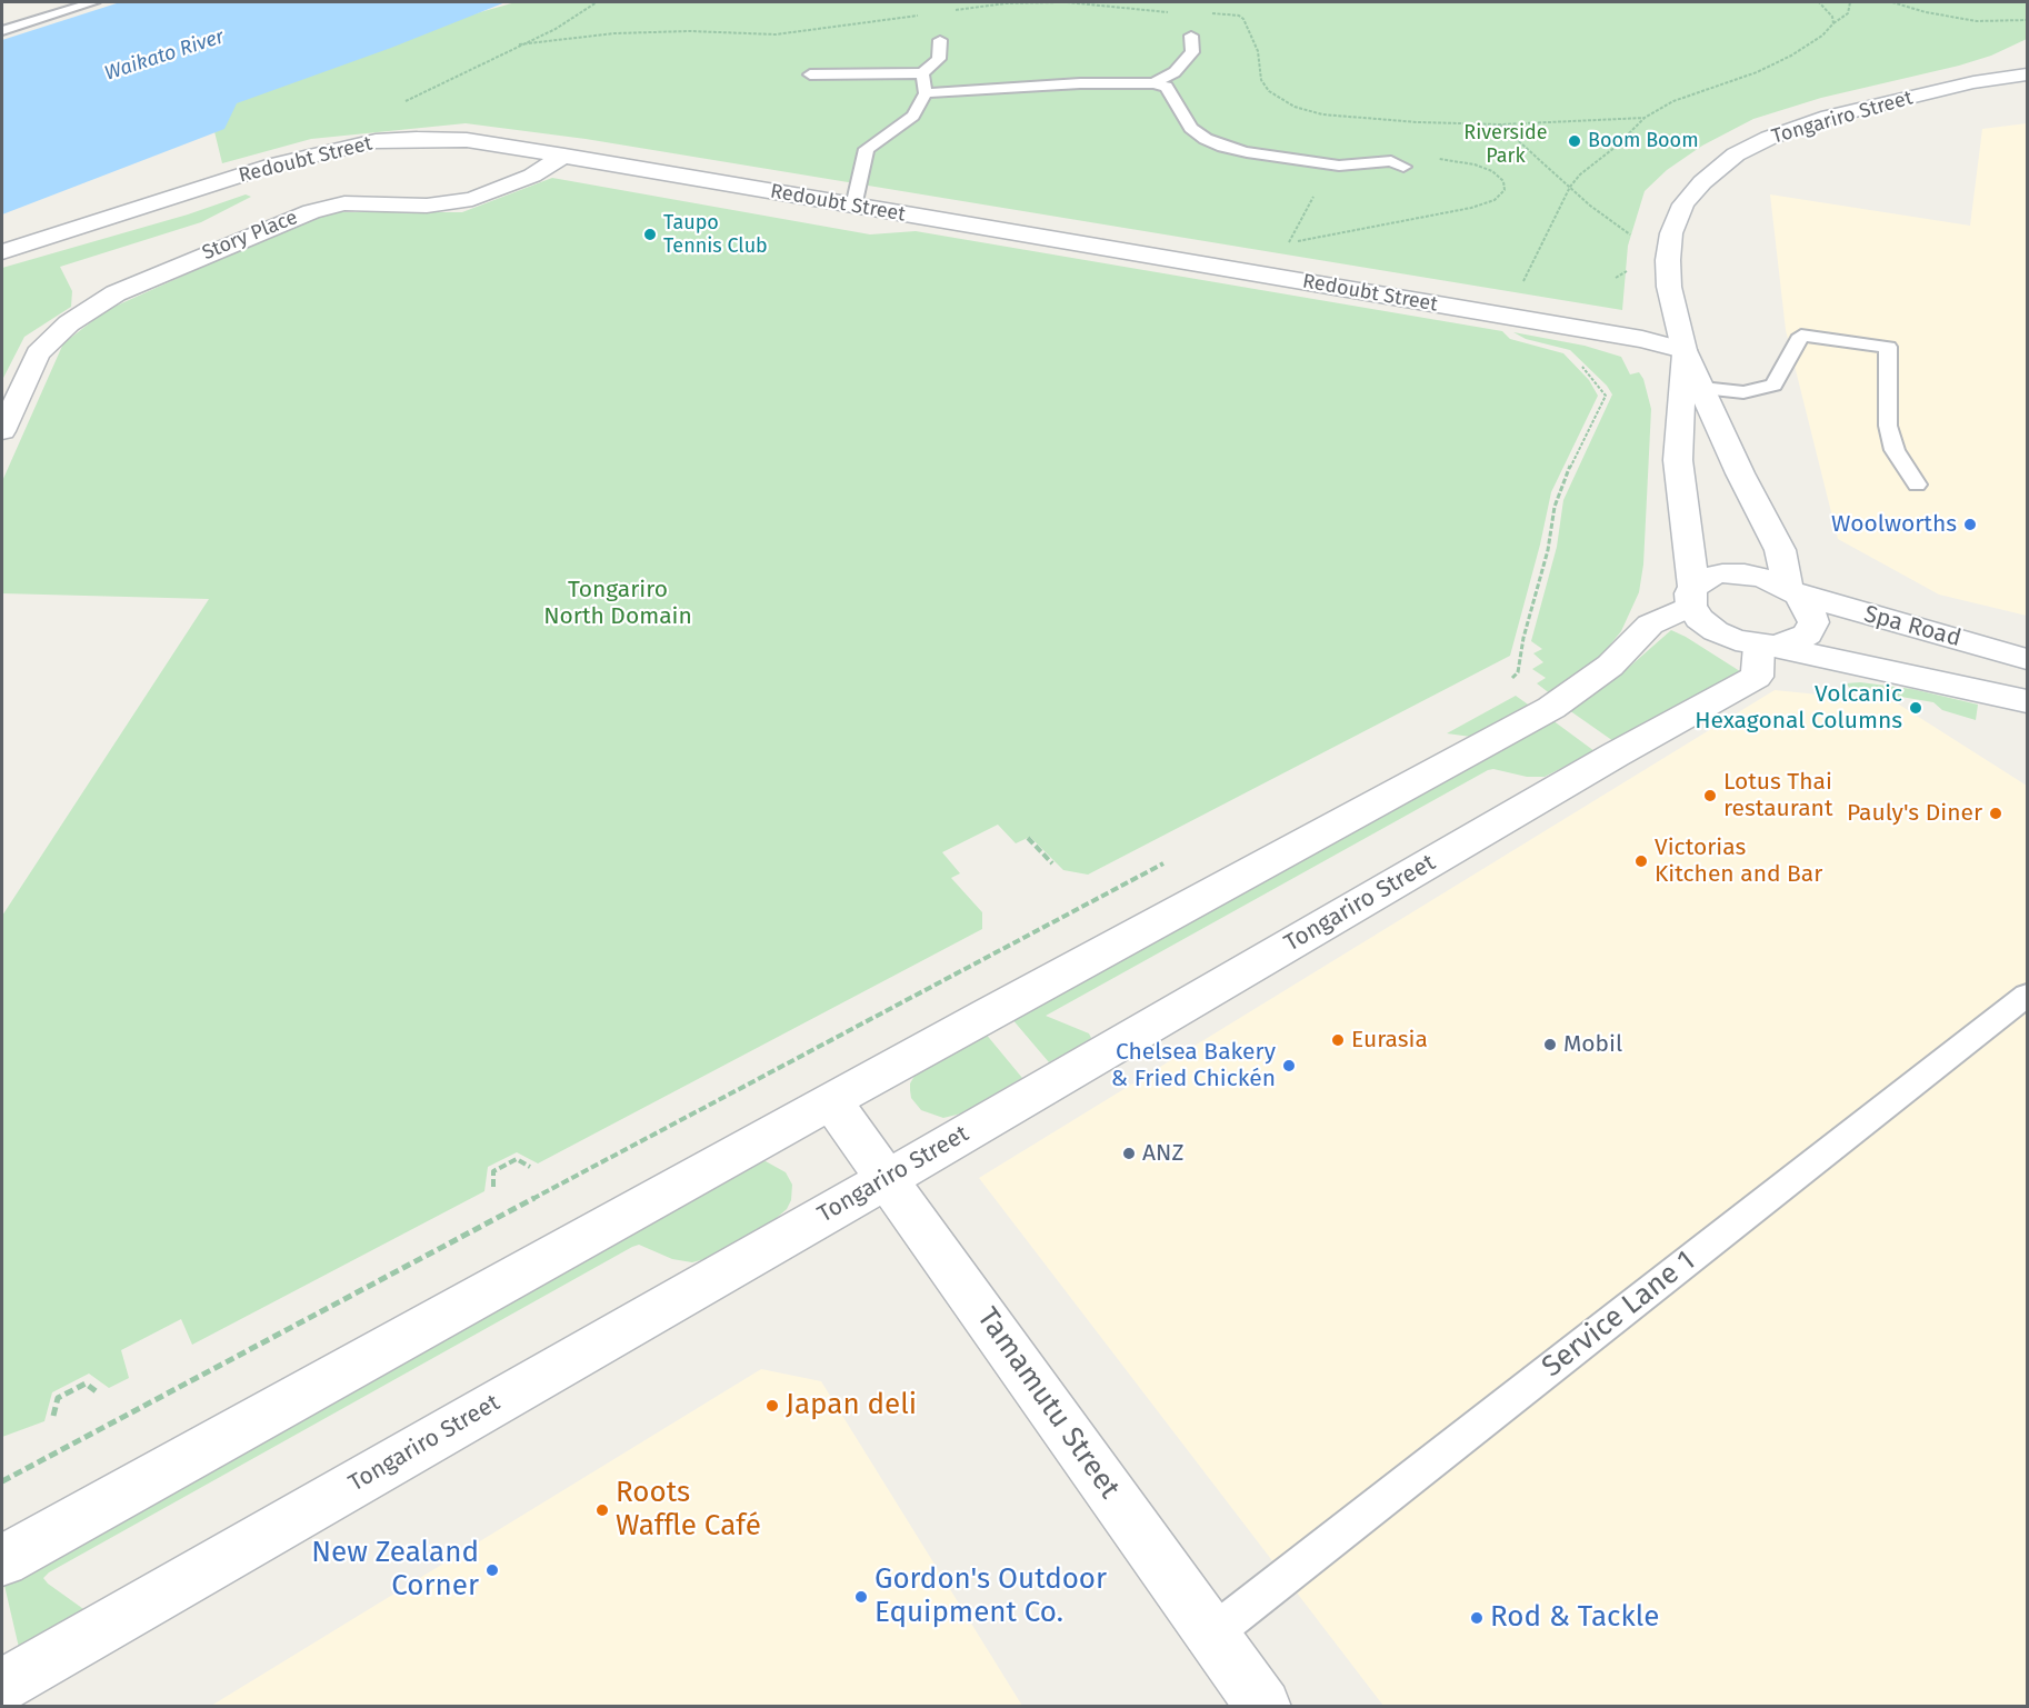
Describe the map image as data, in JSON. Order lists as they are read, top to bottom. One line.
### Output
{"streets":{"street":["Tongariro Street","Redoubt Street","Story Place","Spa Road","Tamamutu Street"],"lane":["Service Lane 1"]},"crossings":[["Tongariro Street","Redoubt Street"],["Tongariro Street","Spa Road"],["Tongariro Street","Tamamutu Street"],["Redoubt Street","Story Place"],["Service Lane 1","Tamamutu Street"]],"water":["Waikato River"],"parks":["Riverside Park","Tongariro North Domain"],"places":["Boom Boom","Taupo Tennis Club","Woolworths","Volcanic Hexagonal Columns","Lotus Thai restaurant","Pauly's Diner","Victorias Kitchen and Bar","Eurasia","Mobil","Chelsea Bakery & Fried Chickén","ANZ","Japan deli","Roots Waffle Café","New Zealand Corner","Gordon's Outdoor Equipment Co.","Rod & Tackle"]}
